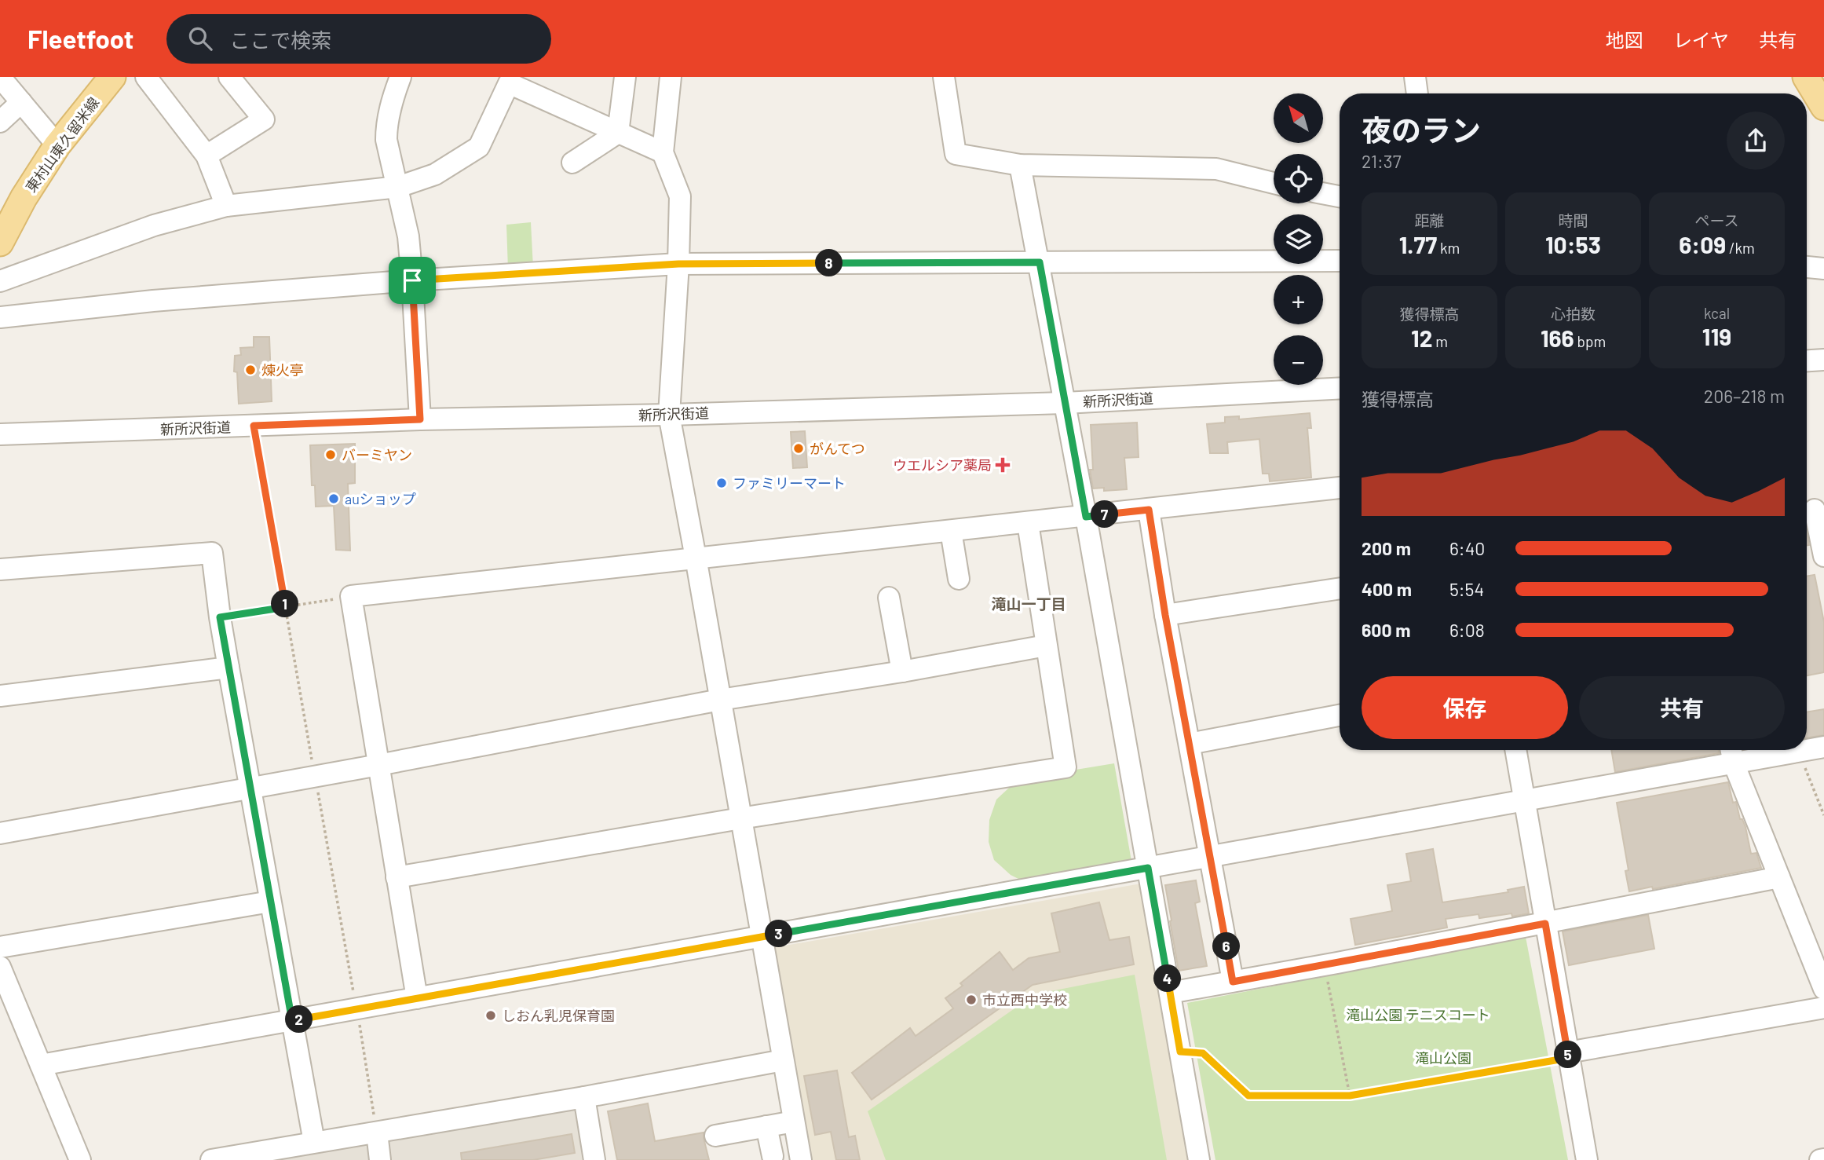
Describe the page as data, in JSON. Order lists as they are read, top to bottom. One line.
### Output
{"streets":{"main road":["東村山東久留米線"],"street":["新所沢街道"]},"districts":["滝山一丁目"],"parks":["滝山公園 テニスコート","滝山公園"],"places":{"other":["煉火亭","がんてつ","バーミヤン","ファミリーマート","auショップ","市立西中学校","しおん乳児保育園"],"health":["ウエルシア薬局"]},"north":"top left","page":{"header":"Fleetfoot","search":"ここで検索","nav":["地図","レイヤ","共有"],"map_buttons":["+","−"],"heading":["夜のラン","21:37"],"stats":[["距離","1.77 km"],["時間","10:53"],["ペース","6:09 /km"],["獲得標高","12 m"],["心拍数","166 bpm"],["kcal","119"]],"pins":["8","7","1","3","6","4","2","5"],"chart":["獲得標高","206–218 m"],"list":[{"name":"200 m","note":"6:40"},{"name":"400 m","note":"5:54"},{"name":"600 m","note":"6:08"}],"buttons":["保存","共有"]}}
